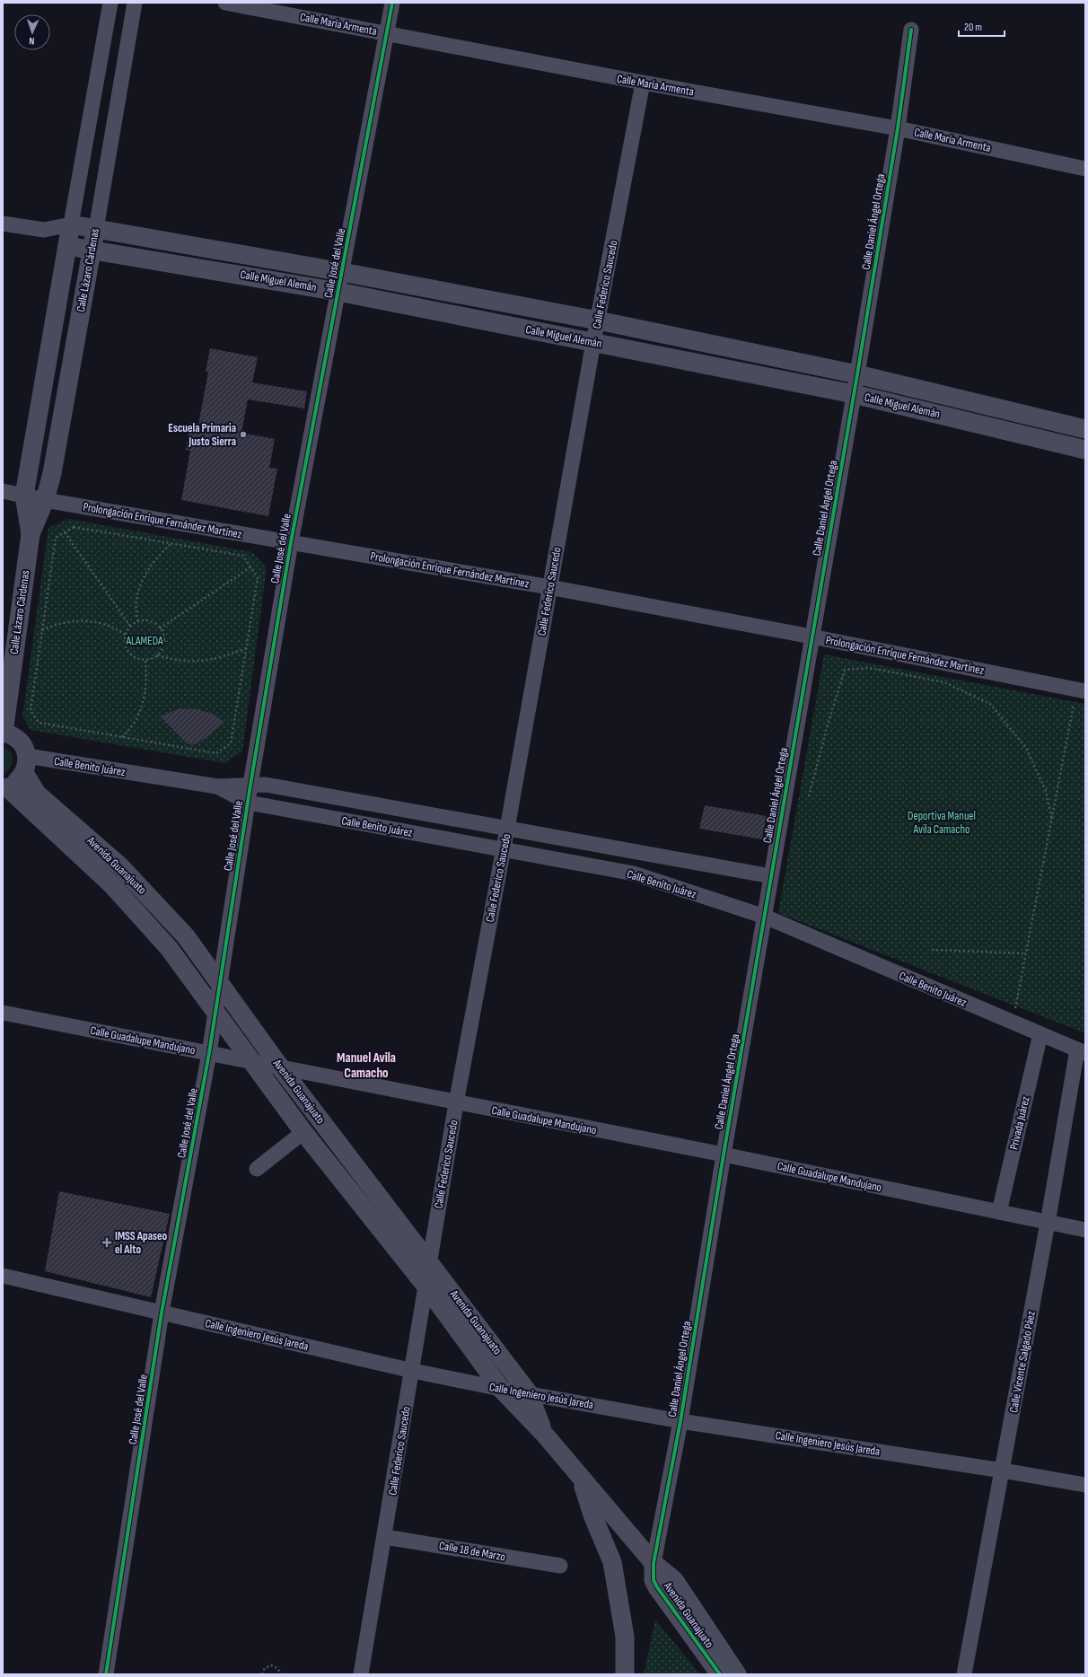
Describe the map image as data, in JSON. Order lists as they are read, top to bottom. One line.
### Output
{"streets":{"street":["Calle María Armenta","Calle Daniel Ángel Ortega","Calle José del Valle","Calle Lázaro Cárdenas","Calle Miguel Alemán","Calle Federico Saucedo","Prolongación Enrique Fernández Martínez","Calle Benito Juárez","Avenida Guanajuato","Calle Guadalupe Mandujano","Privada Juárez","Calle Ingeniero Jesús Jareda","Calle Vicente Salgado Páez","Calle 18 de Marzo"]},"crossings":[["Calle María Armenta","Calle Daniel Ángel Ortega"],["Calle María Armenta","Calle José del Valle"],["Calle María Armenta","Calle Federico Saucedo"],["Calle Daniel Ángel Ortega","Calle Miguel Alemán"],["Calle Daniel Ángel Ortega","Prolongación Enrique Fernández Martínez"],["Calle Daniel Ángel Ortega","Calle Benito Juárez"],["Calle Daniel Ángel Ortega","Avenida Guanajuato"],["Calle Daniel Ángel Ortega","Calle Guadalupe Mandujano"],["Calle Daniel Ángel Ortega","Calle Ingeniero Jesús Jareda"],["Calle José del Valle","Calle Miguel Alemán"],["Calle José del Valle","Prolongación Enrique Fernández Martínez"],["Calle José del Valle","Calle Benito Juárez"],["Calle José del Valle","Avenida Guanajuato"],["Calle José del Valle","Calle Guadalupe Mandujano"],["Calle José del Valle","Calle Ingeniero Jesús Jareda"],["Calle Lázaro Cárdenas","Calle Miguel Alemán"],["Calle Lázaro Cárdenas","Prolongación Enrique Fernández Martínez"],["Calle Lázaro Cárdenas","Avenida Guanajuato"],["Calle Miguel Alemán","Calle Federico Saucedo"],["Calle Federico Saucedo","Prolongación Enrique Fernández Martínez"],["Calle Federico Saucedo","Calle Benito Juárez"],["Calle Federico Saucedo","Avenida Guanajuato"],["Calle Federico Saucedo","Calle Guadalupe Mandujano"],["Calle Federico Saucedo","Calle Ingeniero Jesús Jareda"],["Calle Federico Saucedo","Calle 18 de Marzo"],["Calle Benito Juárez","Avenida Guanajuato"],["Calle Benito Juárez","Privada Juárez"],["Calle Benito Juárez","Calle Vicente Salgado Páez"],["Avenida Guanajuato","Calle Guadalupe Mandujano"],["Avenida Guanajuato","Calle Ingeniero Jesús Jareda"],["Calle Guadalupe Mandujano","Privada Juárez"],["Calle Guadalupe Mandujano","Calle Vicente Salgado Páez"],["Calle Ingeniero Jesús Jareda","Calle Vicente Salgado Páez"]],"districts":["Manuel Avila Camacho"],"parks":["ALAMEDA","Deportiva Manuel Avila Camacho"],"places":{"other":["Escuela Primaria Justo Sierra"],"health":["IMSS Apaseo el Alto"]},"scale_bar":"20 m","north":"bottom"}
